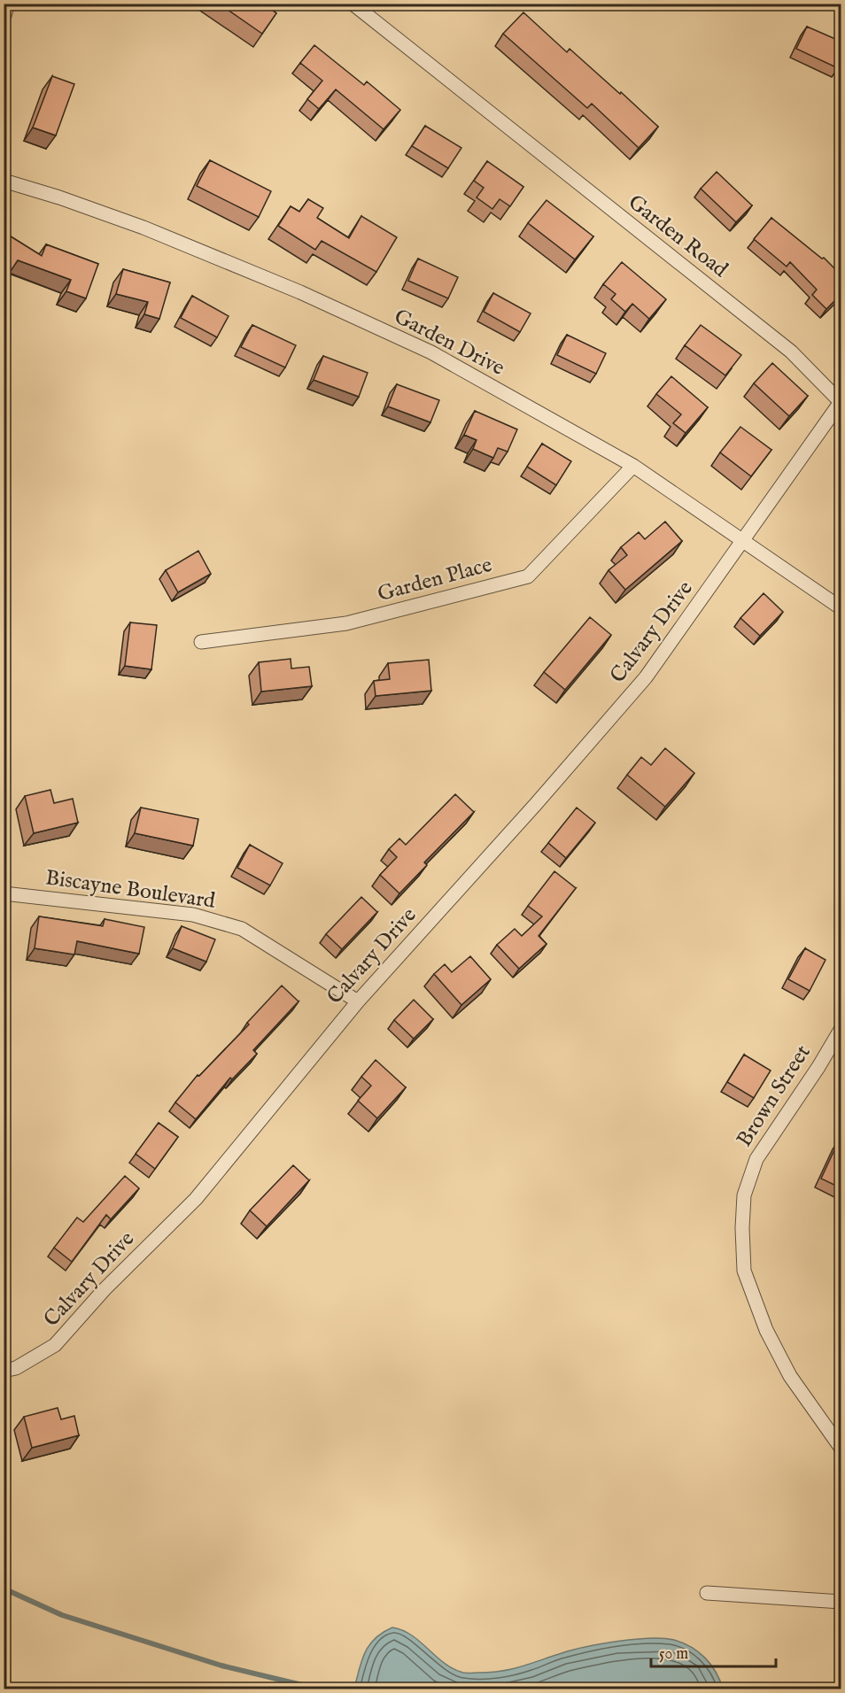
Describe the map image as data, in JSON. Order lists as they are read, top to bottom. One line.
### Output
{"streets":{"street":["Garden Road","Garden Drive","Garden Place","Calvary Drive","Biscayne Boulevard","Brown Street"]},"crossings":[["Garden Road","Garden Drive"],["Garden Road","Calvary Drive"],["Garden Drive","Garden Place"],["Garden Drive","Calvary Drive"],["Calvary Drive","Biscayne Boulevard"]],"scale_bar":"50 m"}
